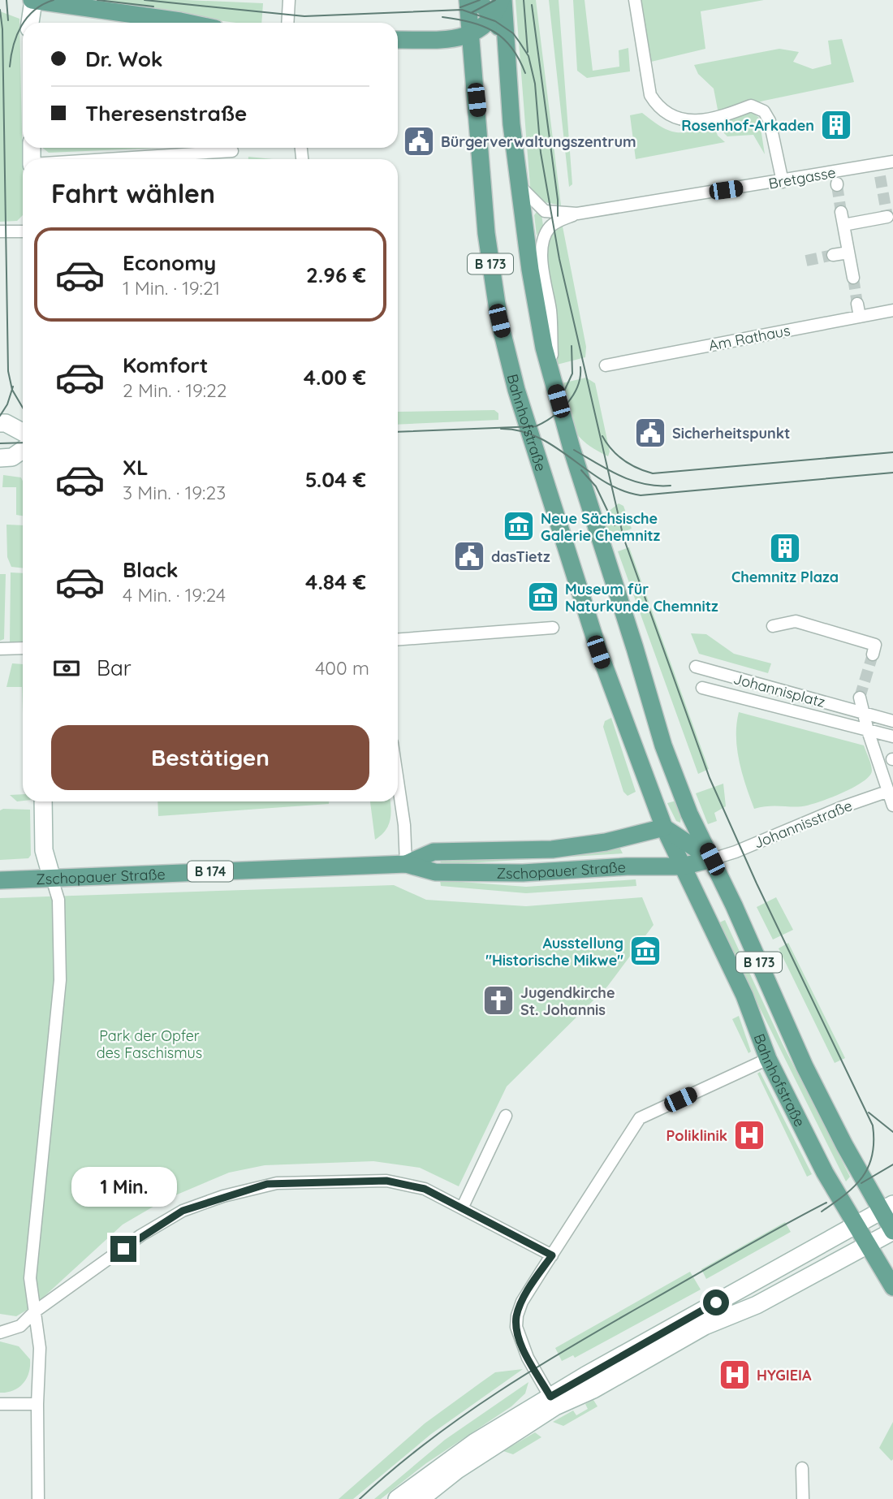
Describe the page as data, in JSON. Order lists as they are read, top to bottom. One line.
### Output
{"streets":{"main road":["B 173","Bahnhofstraße","Zschopauer Straße","B 174"],"street":["Bretgasse","Am Rathaus","Johannisplatz","Johannisstraße"]},"crossings":[["Bretgasse","Bahnhofstraße"],["Bahnhofstraße","Johannisstraße"],["Bahnhofstraße","Zschopauer Straße"],["Johannisstraße","Zschopauer Straße"]],"parks":["Park der Opfer des Faschismus"],"places":{"building":["Rosenhof-Arkaden","Chemnitz Plaza"],"public building":["Bürgerverwaltungszentrum","Sicherheitspunkt","dasTietz"],"museum":["Neue Sächsische Galerie Chemnitz","Museum für Naturkunde Chemnitz","Ausstellung \"Historische Mikwe\""],"church":["Jugendkirche St. Johannis"],"hospital":["Poliklinik","HYGIEIA"]},"page":{"banner":["Dr. Wok","Theresenstraße"],"heading":"Fahrt wählen","list":[{"name":"Economy","note":"1 Min. · 19:21","value":"2.96 €"},{"name":"Komfort","note":"2 Min. · 19:22","value":"4.00 €"},{"name":"XL","note":"3 Min. · 19:23","value":"5.04 €"},{"name":"Black","note":"4 Min. · 19:24","value":"4.84 €"}],"pay":["Bar","400 m"],"buttons":"Bestätigen","bubble":"1 Min."}}
